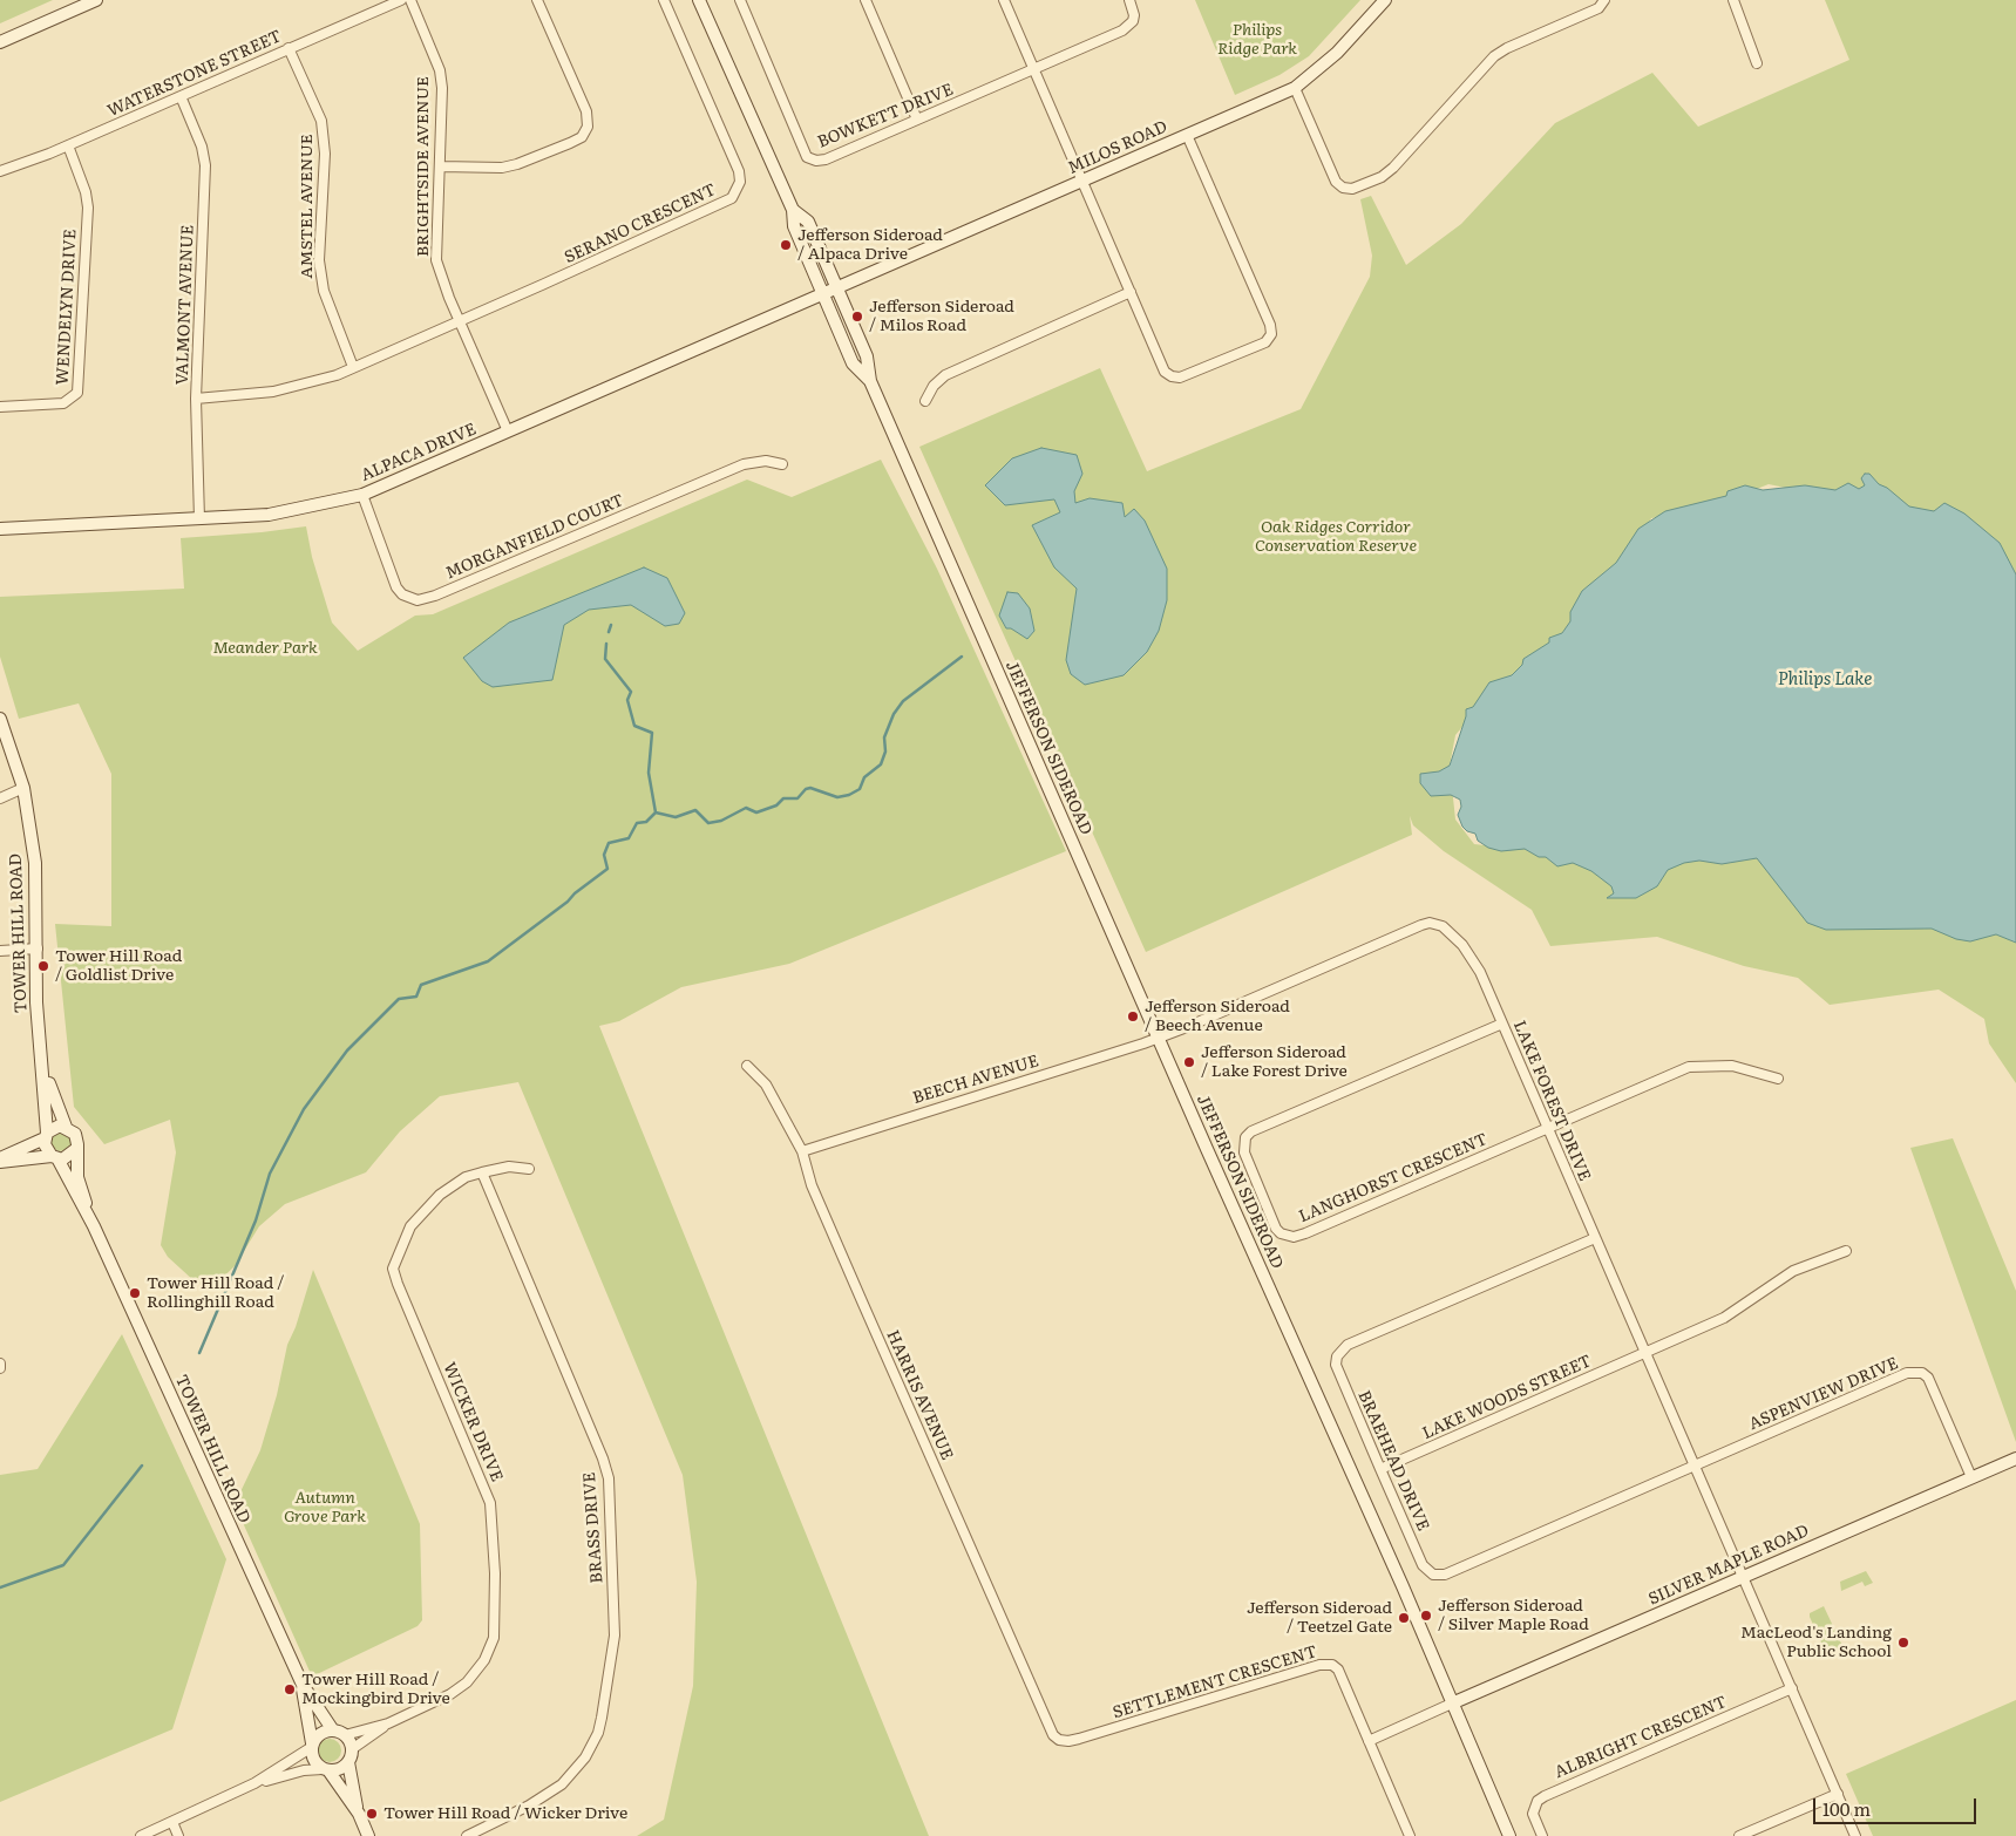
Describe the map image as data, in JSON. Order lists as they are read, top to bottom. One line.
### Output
{"streets":{"street":["WATERSTONE STREET","BOWKETT DRIVE","MILOS ROAD","BRIGHTSIDE AVENUE","AMSTEL AVENUE","SERANO CRESCENT","VALMONT AVENUE","WENDELYN DRIVE","ALPACA DRIVE","MORGANFIELD COURT","JEFFERSON SIDEROAD","TOWER HILL ROAD","BEECH AVENUE","LAKE FOREST DRIVE","LANGHORST CRESCENT","ASPENVIEW DRIVE","HARRIS AVENUE","LAKE WOODS STREET","WICKER DRIVE","BRAEHEAD DRIVE","BRASS DRIVE","SILVER MAPLE ROAD","SETTLEMENT CRESCENT","ALBRIGHT CRESCENT"]},"crossings":[["WATERSTONE STREET","AMSTEL AVENUE"],["WATERSTONE STREET","VALMONT AVENUE"],["WATERSTONE STREET","WENDELYN DRIVE"],["MILOS ROAD","ALPACA DRIVE"],["MILOS ROAD","JEFFERSON SIDEROAD"],["BRIGHTSIDE AVENUE","SERANO CRESCENT"],["BRIGHTSIDE AVENUE","ALPACA DRIVE"],["VALMONT AVENUE","ALPACA DRIVE"],["ALPACA DRIVE","MORGANFIELD COURT"],["ALPACA DRIVE","JEFFERSON SIDEROAD"],["JEFFERSON SIDEROAD","BEECH AVENUE"],["JEFFERSON SIDEROAD","LAKE FOREST DRIVE"],["JEFFERSON SIDEROAD","SILVER MAPLE ROAD"],["TOWER HILL ROAD","WICKER DRIVE"],["BEECH AVENUE","LAKE FOREST DRIVE"],["BEECH AVENUE","HARRIS AVENUE"],["LAKE FOREST DRIVE","LANGHORST CRESCENT"],["LAKE FOREST DRIVE","ASPENVIEW DRIVE"],["LAKE FOREST DRIVE","LAKE WOODS STREET"],["LAKE FOREST DRIVE","BRAEHEAD DRIVE"],["LAKE FOREST DRIVE","SILVER MAPLE ROAD"],["LAKE FOREST DRIVE","ALBRIGHT CRESCENT"],["ASPENVIEW DRIVE","BRAEHEAD DRIVE"],["ASPENVIEW DRIVE","SILVER MAPLE ROAD"],["HARRIS AVENUE","SETTLEMENT CRESCENT"],["LAKE WOODS STREET","BRAEHEAD DRIVE"],["WICKER DRIVE","BRASS DRIVE"]],"water":["Philips Lake"],"parks":["Philips Ridge Park","Oak Ridges Corridor Conservation Reserve","Meander Park","Autumn Grove Park"],"places":["Jefferson Sideroad / Alpaca Drive","Jefferson Sideroad / Milos Road","Tower Hill Road / Goldlist Drive","Jefferson Sideroad / Beech Avenue","Jefferson Sideroad / Lake Forest Drive","Tower Hill Road / Rollinghill Road","Jefferson Sideroad / Silver Maple Road","Jefferson Sideroad / Teetzel Gate","MacLeod's Landing Public School","Tower Hill Road / Mockingbird Drive","Tower Hill Road / Wicker Drive"],"scale_bar":"100 m"}
